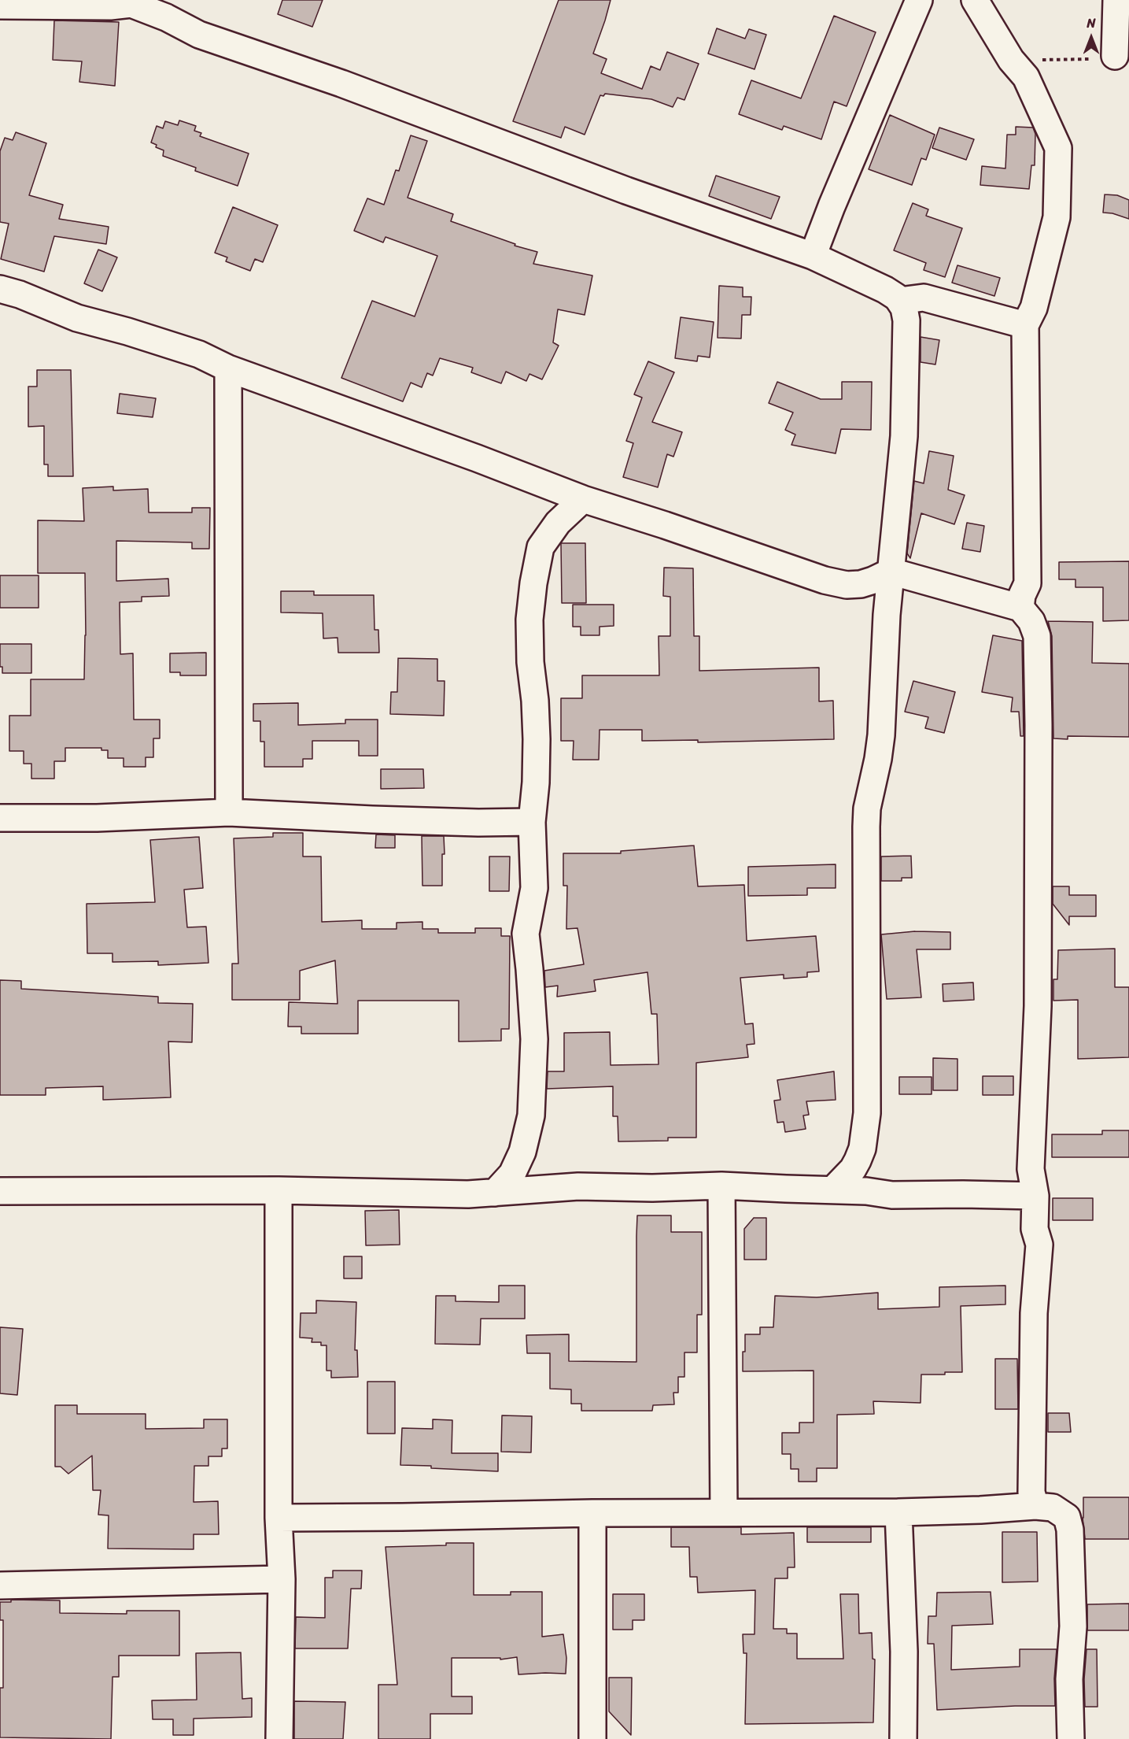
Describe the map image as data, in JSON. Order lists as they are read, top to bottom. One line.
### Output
{"north":"top"}
